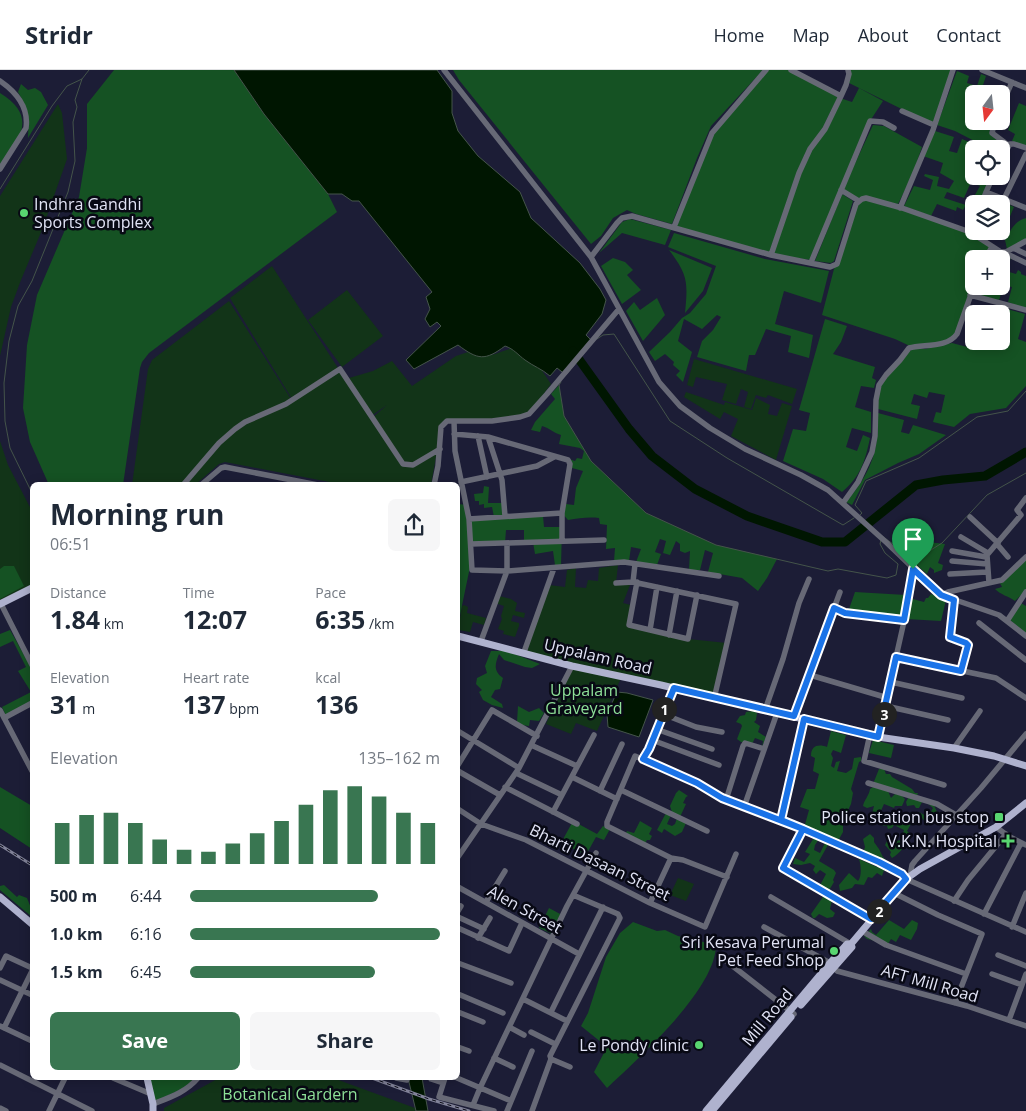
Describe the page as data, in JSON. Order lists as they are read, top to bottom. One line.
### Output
{"streets":{"main road":["Uppalam Road","Mill Road"],"street":["Bharti Dasaan Street","Alen Street","AFT Mill Road"]},"crossings":[["AFT Mill Road","Mill Road"]],"parks":["Uppalam Graveyard","Botanical Gardern"],"places":{"other":["Indhra Gandhi Sports Complex","Sri Kesava Perumal Pet Feed Shop","Le Pondy clinic"],"transit":["Police station bus stop"],"health":["V.K.N. Hospital"]},"north":"bottom","page":{"header":"Stridr","nav":["Home","Map","About","Contact"],"map_buttons":["+","−"],"heading":["Morning run","06:51"],"stats":[["Distance","1.84 km"],["Time","12:07"],["Pace","6:35 /km"],["Elevation","31 m"],["Heart rate","137 bpm"],["kcal","136"]],"pins":["1","3","2"],"chart":["Elevation","135–162 m"],"list":[{"name":"500 m","note":"6:44"},{"name":"1.0 km","note":"6:16"},{"name":"1.5 km","note":"6:45"}],"buttons":["Save","Share"]}}
